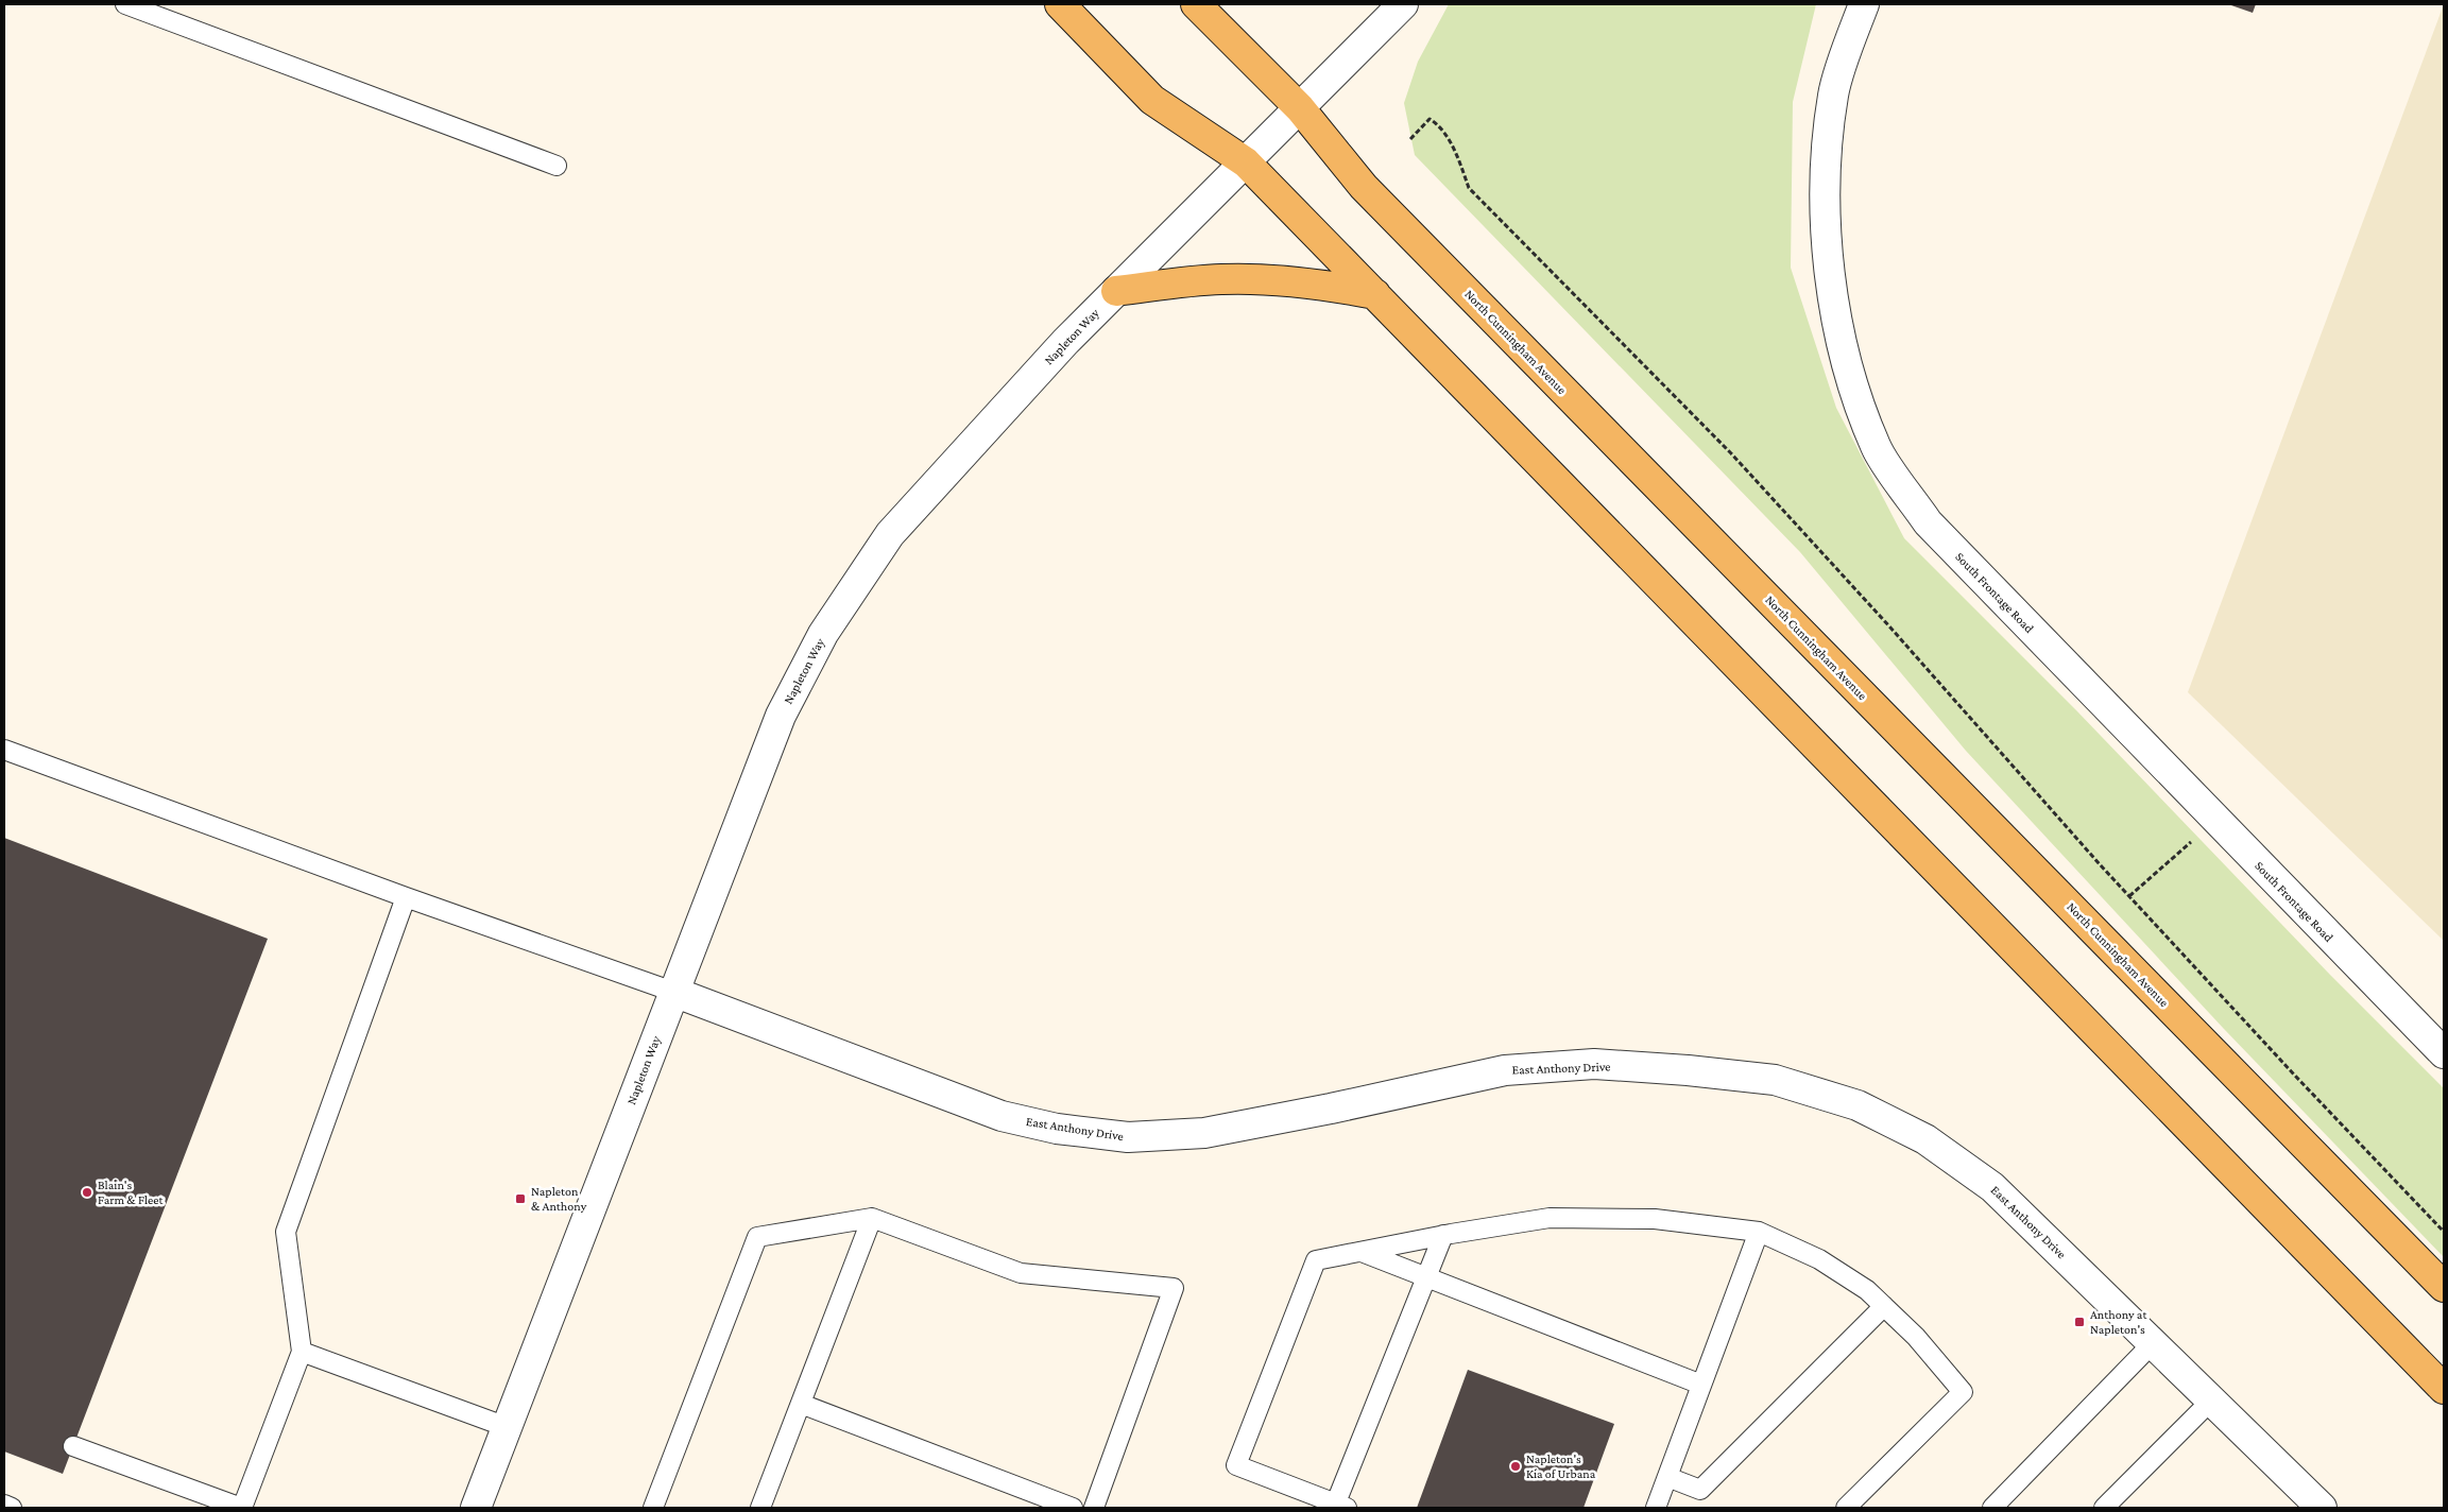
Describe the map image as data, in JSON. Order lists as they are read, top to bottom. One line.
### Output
{"streets":{"main road":["North Cunningham Avenue"],"street":["Napleton Way","South Frontage Road","East Anthony Drive"]},"crossings":[["Napleton Way","North Cunningham Avenue"],["Napleton Way","East Anthony Drive"]],"places":{"other":["Blain's Farm & Fleet","Napleton's Kia of Urbana"],"transit":["Napleton & Anthony","Anthony at Napleton's"]}}
